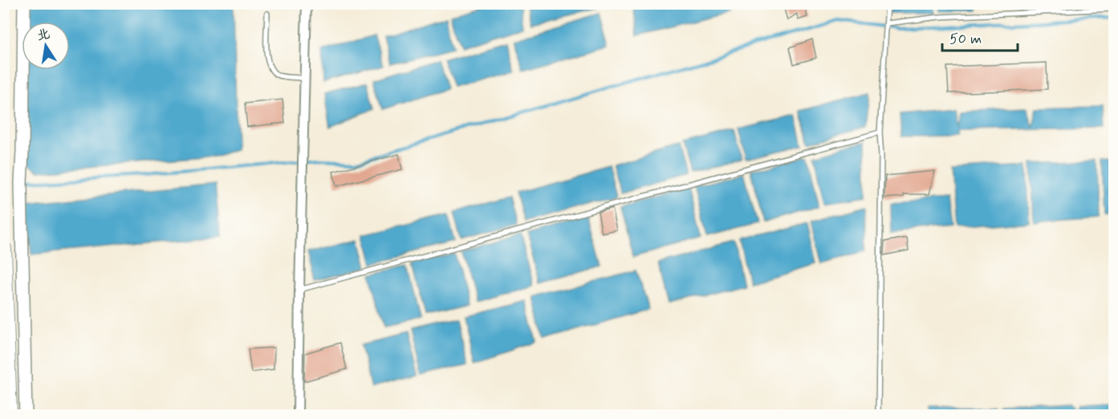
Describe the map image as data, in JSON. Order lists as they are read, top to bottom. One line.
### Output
{"scale_bar":"50 m","north":"top"}
